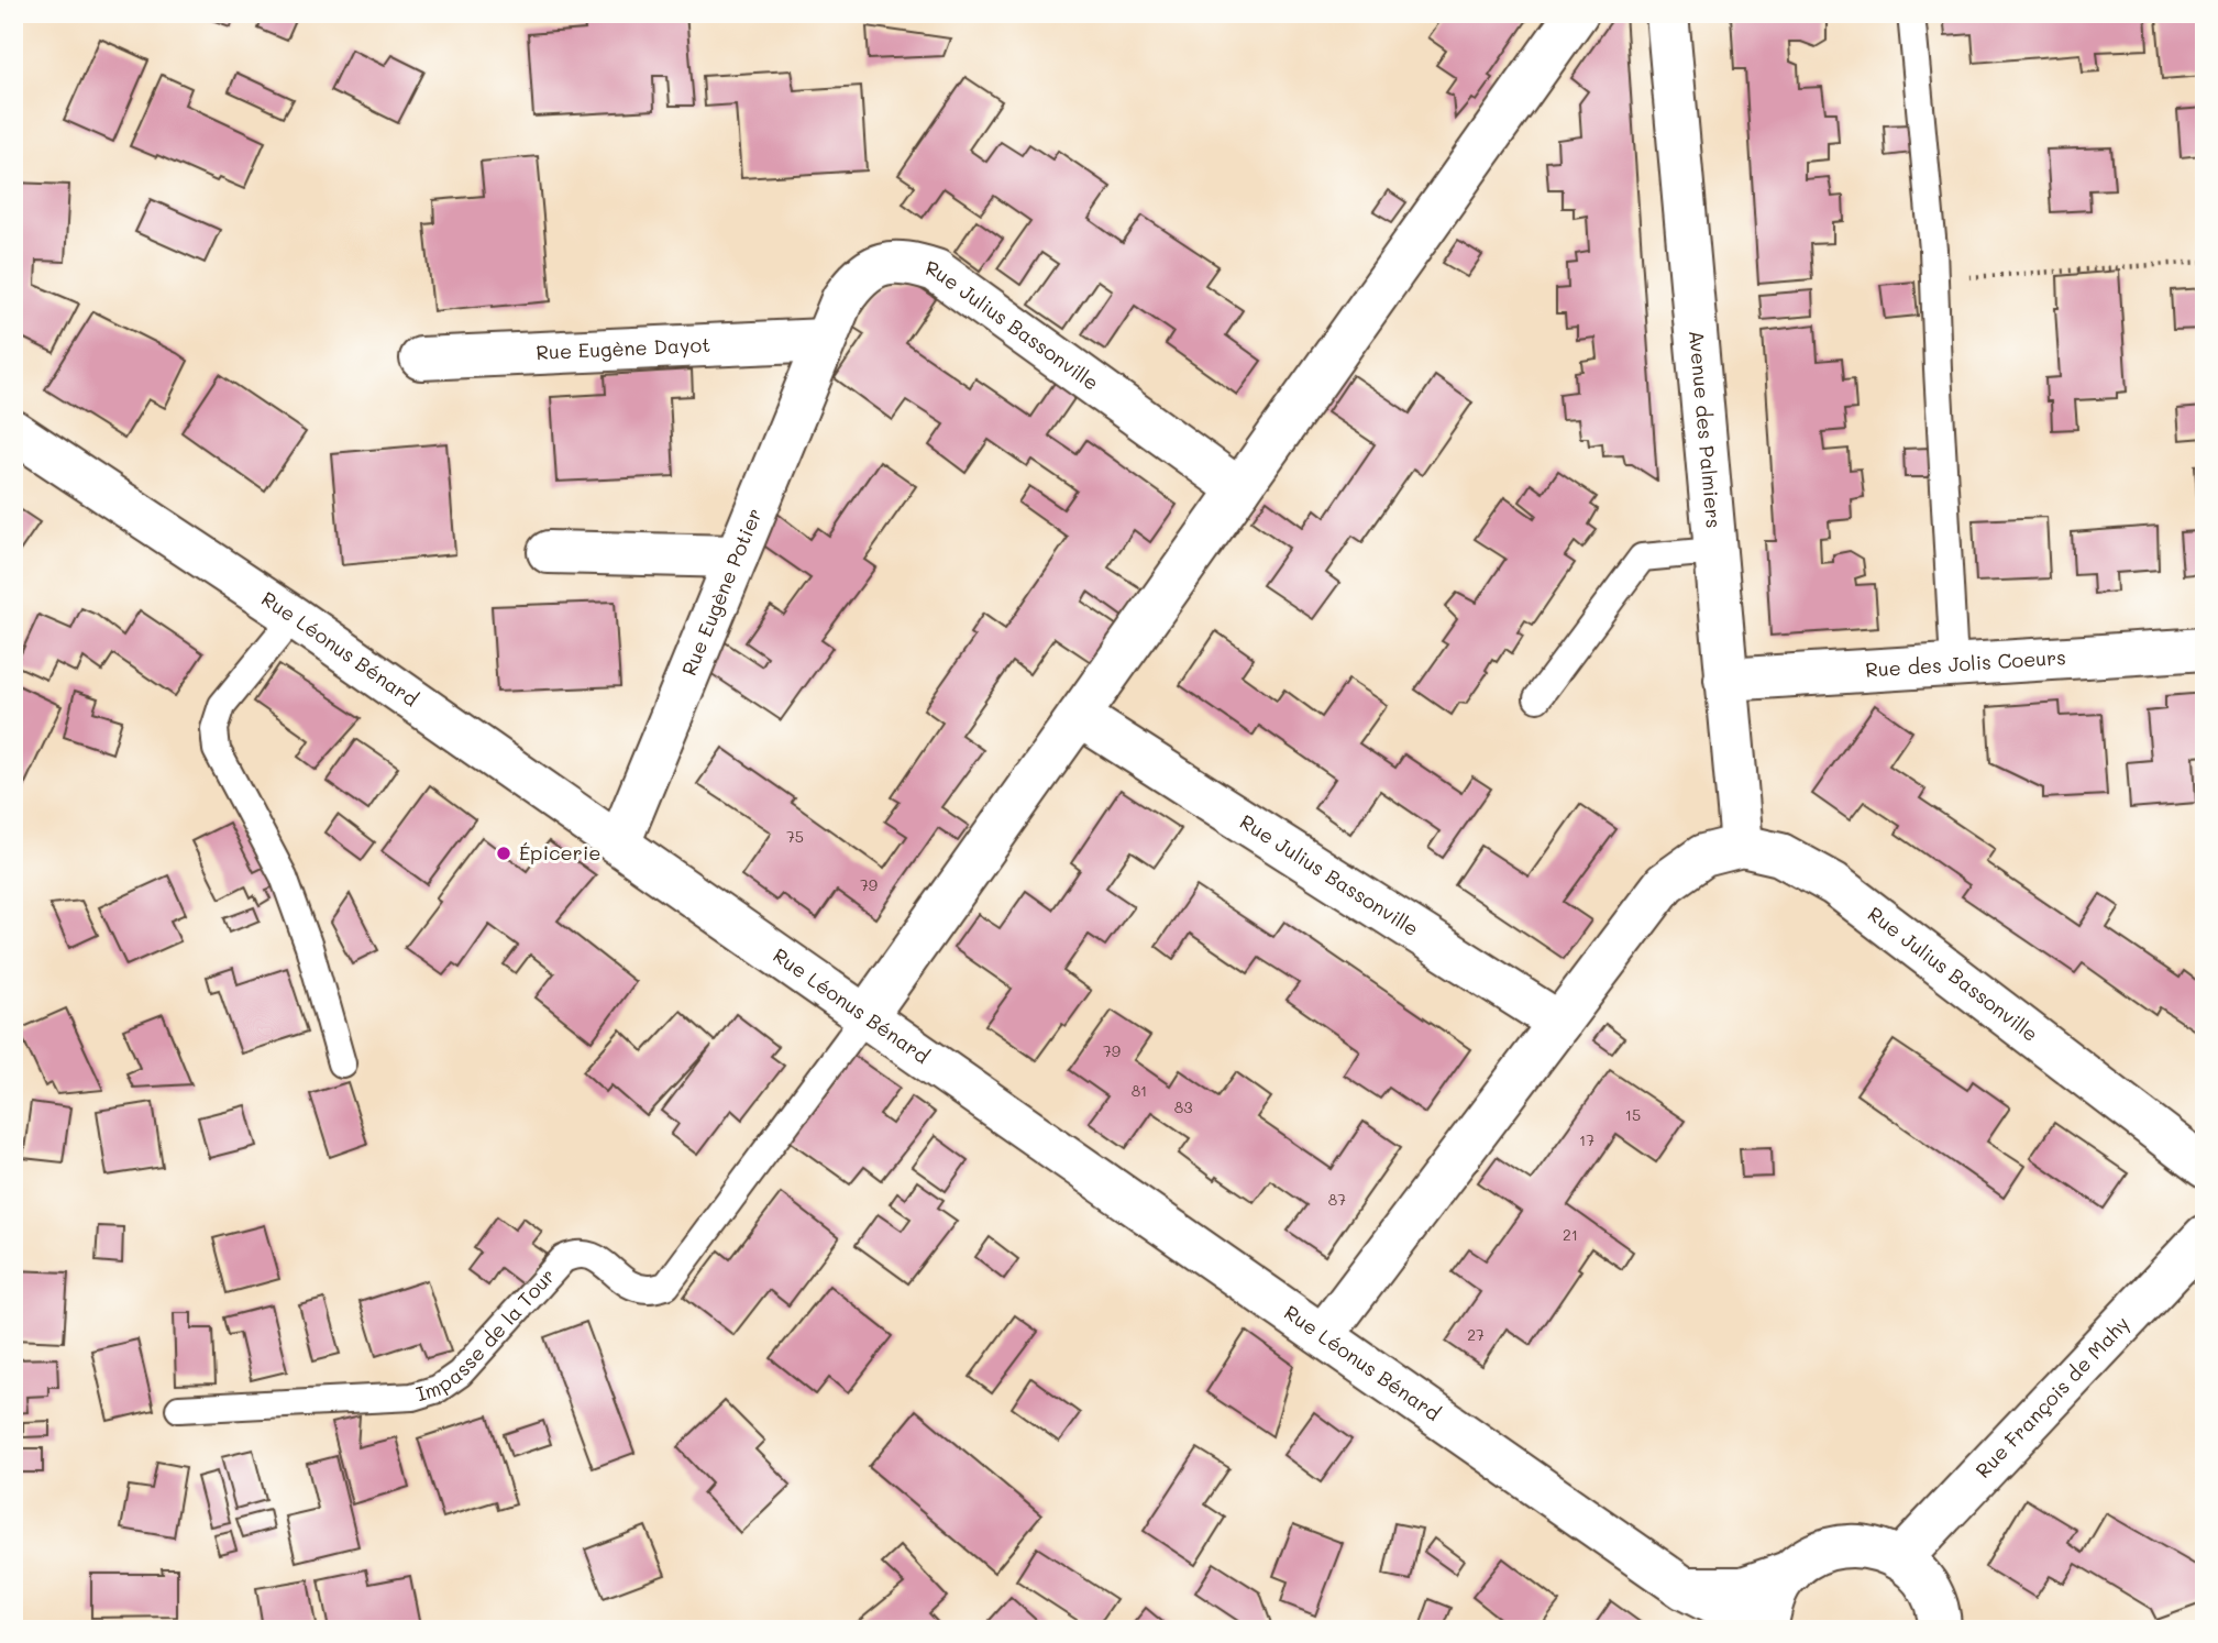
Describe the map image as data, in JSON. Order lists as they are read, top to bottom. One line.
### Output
{"streets":{"street":["Rue Julius Bassonville","Rue Eugène Dayot","Avenue des Palmiers","Rue Eugène Potier","Rue Léonus Bénard","Rue des Jolis Coeurs","Rue François de Mahy"],"lane":["Impasse de la Tour"]},"crossings":[["Rue Julius Bassonville","Rue Eugène Dayot"],["Rue Julius Bassonville","Avenue des Palmiers"],["Rue Julius Bassonville","Rue Eugène Potier"],["Rue Eugène Dayot","Rue Eugène Potier"],["Avenue des Palmiers","Rue des Jolis Coeurs"],["Rue Eugène Potier","Rue Léonus Bénard"],["Rue Léonus Bénard","Impasse de la Tour"]],"places":["Épicerie"],"house_numbers":["75","79","79","81","83","15","17","87","21","27"]}
